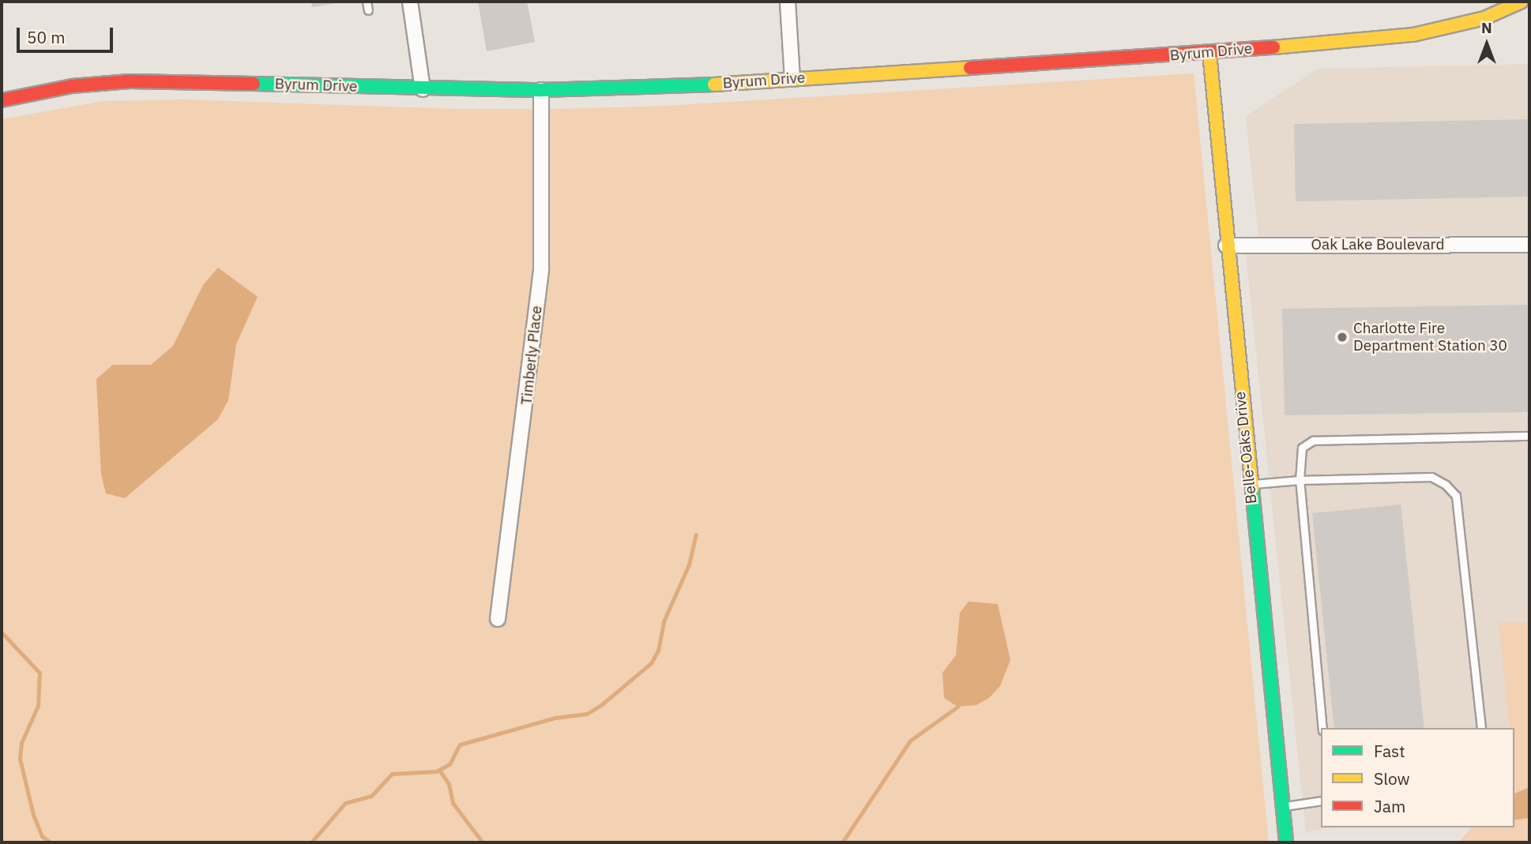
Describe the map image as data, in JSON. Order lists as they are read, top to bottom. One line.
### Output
{"streets":{"street":["Byrum Drive","Oak Lake Boulevard","Timberly Place","Belle-Oaks Drive"]},"crossings":[["Byrum Drive","Timberly Place"],["Byrum Drive","Belle-Oaks Drive"],["Oak Lake Boulevard","Belle-Oaks Drive"]],"places":["Charlotte Fire Department Station 30"],"legend":["Fast","Slow","Jam"],"scale_bar":"50 m","north":"top"}
